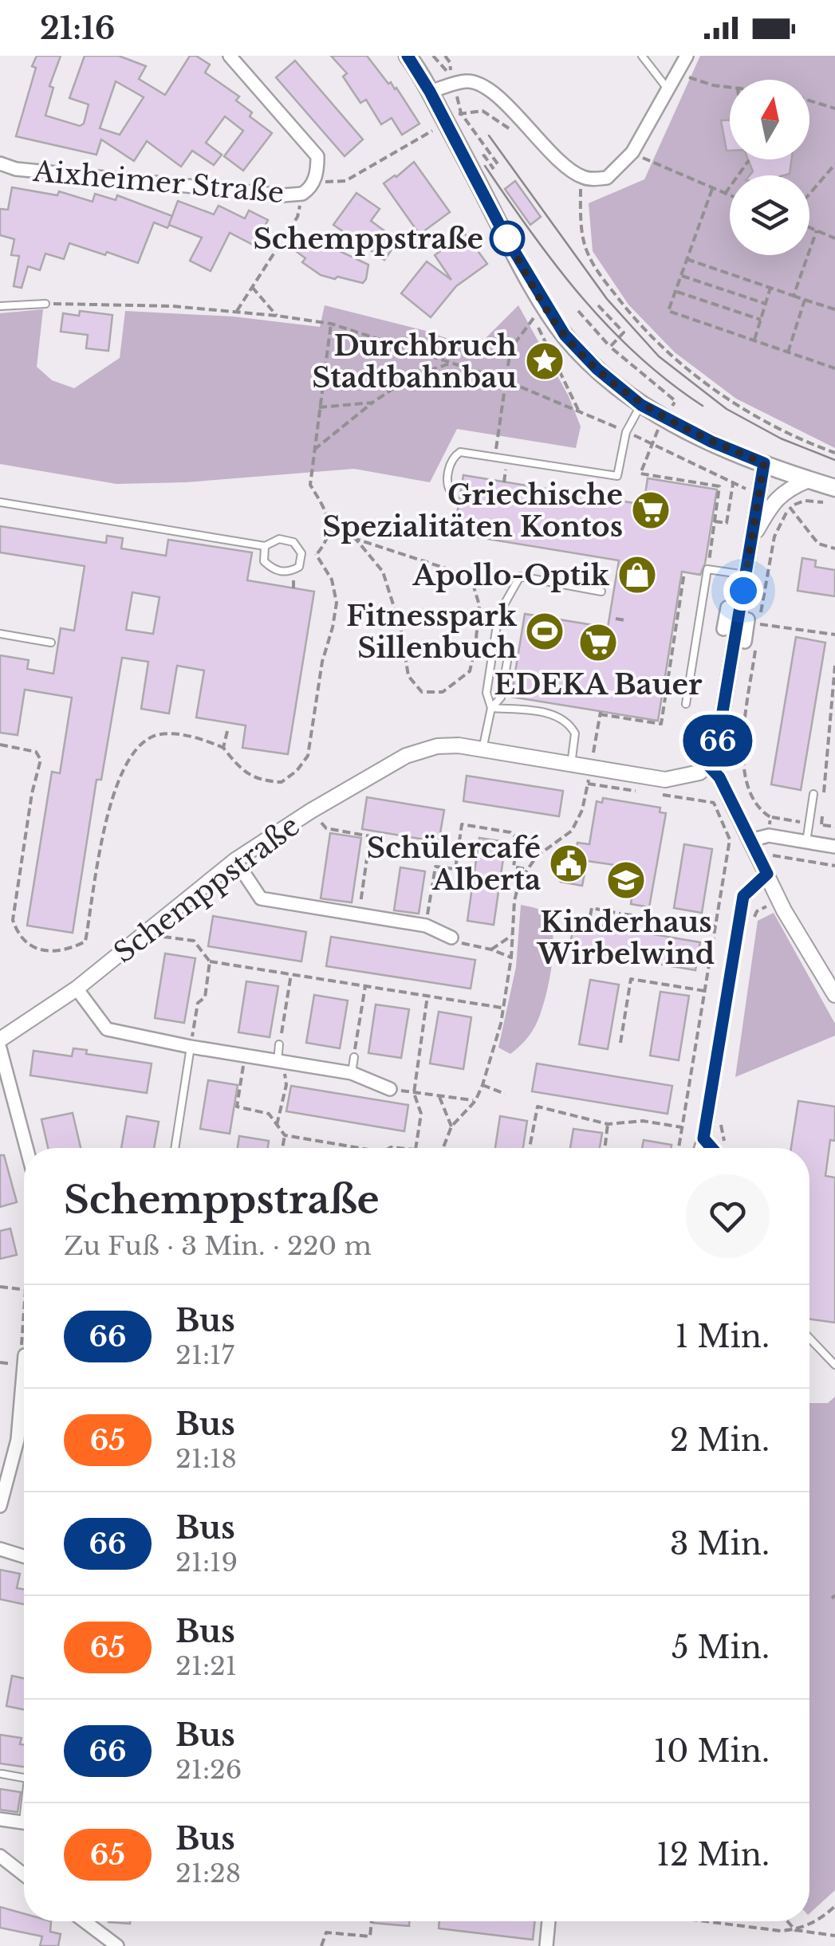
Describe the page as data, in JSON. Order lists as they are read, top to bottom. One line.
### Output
{"streets":{"street":["Aixheimer Straße","Schemppstraße"]},"places":{"other":["Schemppstraße"],"place":["Durchbruch Stadtbahnbau"],"supermarket":["Griechische Spezialitäten Kontos","EDEKA Bauer"],"shop":["Apollo-Optik"],"sports":["Fitnesspark Sillenbuch"],"public building":["Schülercafé Alberta"],"school or university":["Kinderhaus Wirbelwind"]},"lines":["bus line 66"],"north":"top","page":{"status":"21:16","on_map":"66","heading":["Schemppstraße","Zu Fuß · 3 Min. · 220 m"],"list":[{"mark":"66","name":"Bus","note":"21:17","value":"1 Min."},{"mark":"65","name":"Bus","note":"21:18","value":"2 Min."},{"mark":"66","name":"Bus","note":"21:19","value":"3 Min."},{"mark":"65","name":"Bus","note":"21:21","value":"5 Min."},{"mark":"66","name":"Bus","note":"21:26","value":"10 Min."},{"mark":"65","name":"Bus","note":"21:28","value":"12 Min."}]}}
